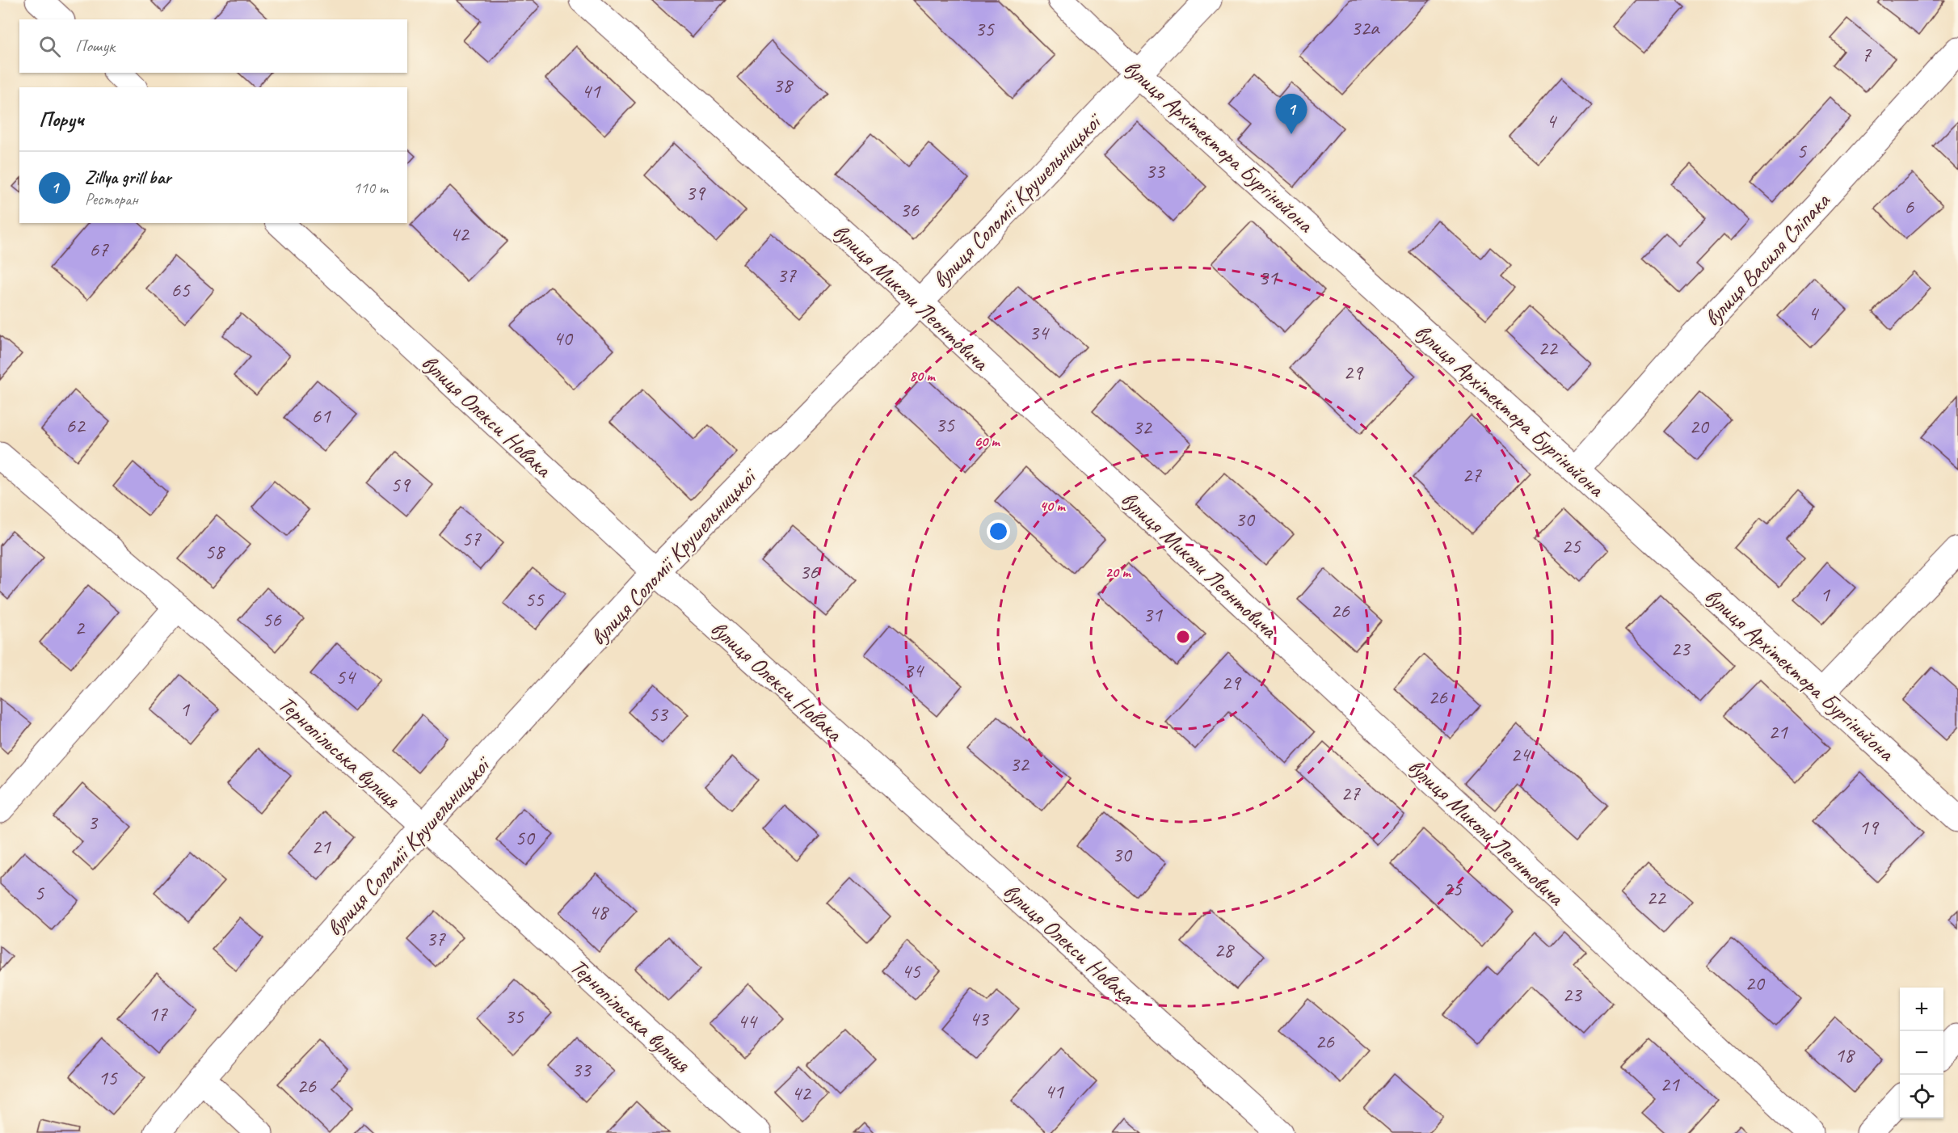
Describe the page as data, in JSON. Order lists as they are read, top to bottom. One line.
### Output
{"streets":{"street":["вулиця Архітектора Бургіньйона","вулиця Соломії Крушельницької","вулиця Василя Сліпака","вулиця Миколи Леонтовича","вулиця Олекси Новака","Тернопільська вулиця"]},"crossings":[["вулиця Архітектора Бургіньйона","вулиця Соломії Крушельницької"],["вулиця Архітектора Бургіньйона","вулиця Василя Сліпака"],["вулиця Соломії Крушельницької","вулиця Миколи Леонтовича"],["вулиця Соломії Крушельницької","вулиця Олекси Новака"],["вулиця Соломії Крушельницької","Тернопільська вулиця"]],"house_numbers":["32а","35","7","38","41","4","5","33","39","6","36","42","67","37","31","65","4","34","40","22","29","61","35","62","20","32","27","59","30","57","25","58","36","1","55","26","31","56","2","23","34","54","29","26","1","53","21","24","32","27","3","19","50","21","30","25","5","22","48","37","28","45","20","23","17","35","43","44","26","18","33","15","21","26","41","42"],"page":{"search":"Пошук","heading":"Поруч","pins":"1","list":[{"mark":"1","name":"Zillya grill bar","note":"Ресторан","value":"110 m"}],"map_buttons":["+","−"]},"rings":["80 m","60 m","40 m","20 m"]}
